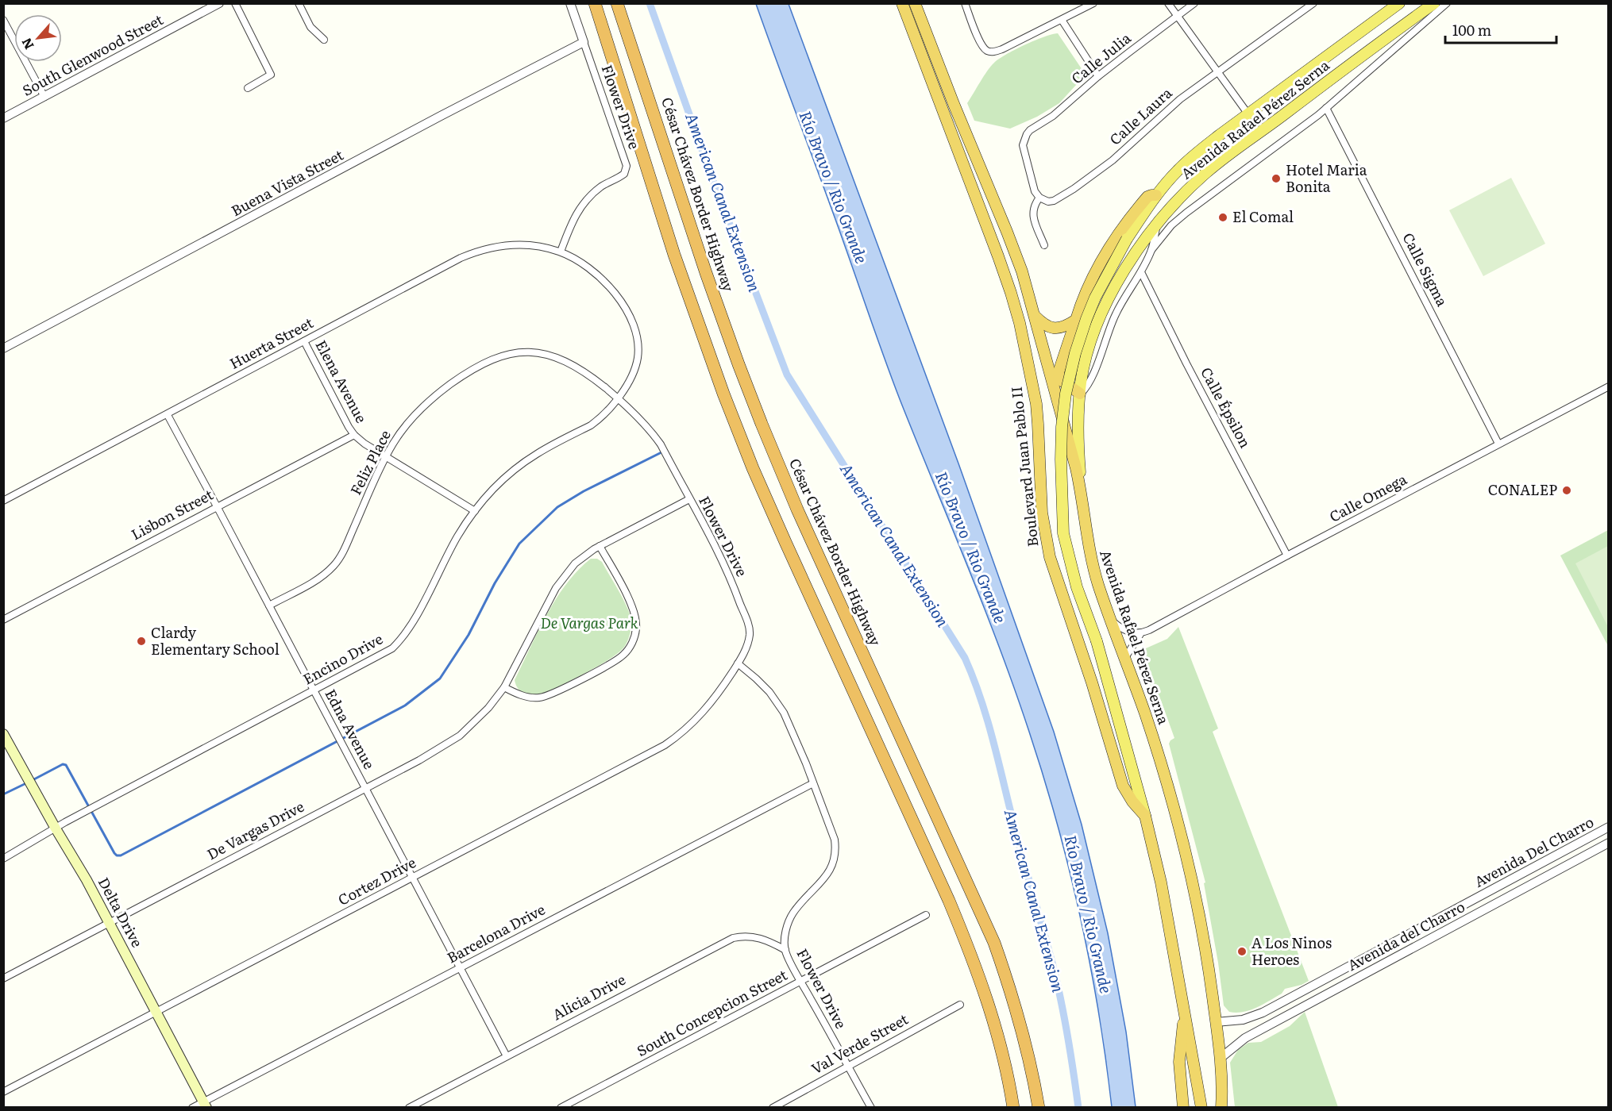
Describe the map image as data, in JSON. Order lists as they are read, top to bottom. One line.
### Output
{"streets":{"highway":["Avenida Rafael Pérez Serna","César Chávez Border Highway","Boulevard Juan Pablo II"],"main road":["Delta Drive"],"street":["South Glenwood Street","Calle Julia","Flower Drive","Calle Laura","Buena Vista Street","Calle Sigma","Huerta Street","Elena Avenue","Calle Épsilon","Feliz Place","Calle Omega","Lisbon Street","Encino Drive","Edna Avenue","De Vargas Drive","Avenida Del Charro","Cortez Drive","Barcelona Drive","Avenida del Charro","Alicia Drive","South Concepcion Street","Val Verde Street"]},"crossings":[["Calle Julia","Calle Laura"],["Flower Drive","Buena Vista Street"],["Flower Drive","Huerta Street"],["Flower Drive","Feliz Place"],["Flower Drive","Encino Drive"],["Flower Drive","De Vargas Drive"],["Flower Drive","Cortez Drive"],["Flower Drive","Barcelona Drive"],["Flower Drive","Alicia Drive"],["Flower Drive","South Concepcion Street"],["Flower Drive","Val Verde Street"],["Avenida Rafael Pérez Serna","Boulevard Juan Pablo II"],["Avenida Rafael Pérez Serna","Avenida Del Charro"],["Avenida Rafael Pérez Serna","Avenida del Charro"],["Calle Sigma","Calle Omega"],["Huerta Street","Elena Avenue"],["Huerta Street","Edna Avenue"],["Elena Avenue","Feliz Place"],["Elena Avenue","Lisbon Street"],["Elena Avenue","Encino Drive"],["Calle Épsilon","Calle Omega"],["Feliz Place","Encino Drive"],["Feliz Place","Edna Avenue"],["Lisbon Street","Edna Avenue"],["Encino Drive","Edna Avenue"],["Encino Drive","Delta Drive"],["Edna Avenue","De Vargas Drive"],["Edna Avenue","Cortez Drive"],["Edna Avenue","Barcelona Drive"],["Edna Avenue","Alicia Drive"],["De Vargas Drive","Delta Drive"],["Cortez Drive","Delta Drive"],["Delta Drive","Barcelona Drive"]],"water":["Río Bravo / Rio Grande","American Canal Extension"],"parks":["De Vargas Park"],"places":["Hotel Maria Bonita","El Comal","CONALEP","Clardy Elementary School","A Los Ninos Heroes"],"scale_bar":"100 m","north":"bottom left"}
